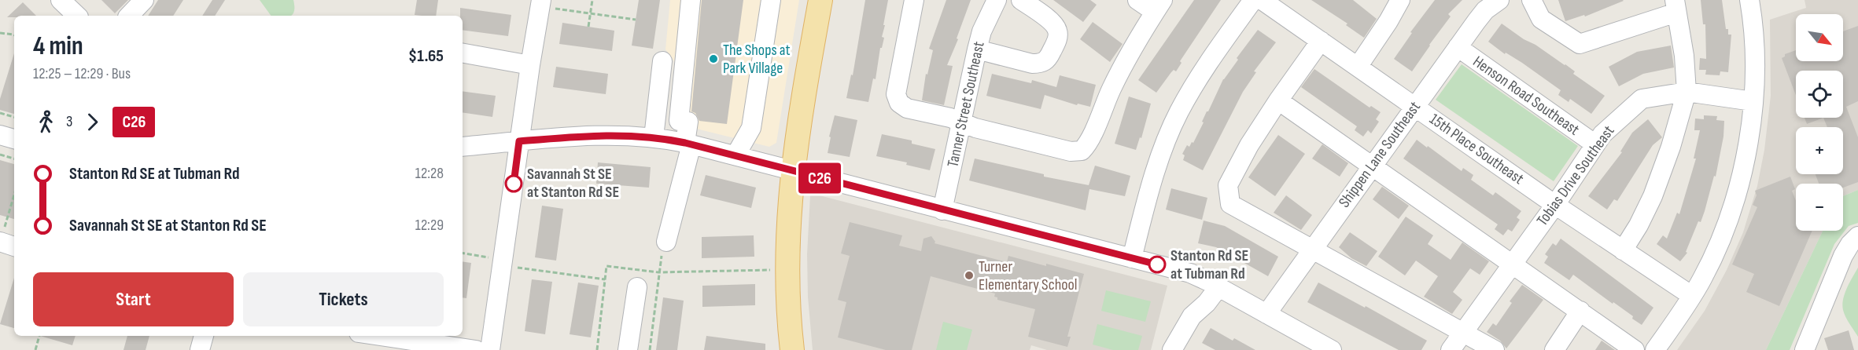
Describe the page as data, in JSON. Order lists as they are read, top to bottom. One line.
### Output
{"streets":{"street":["Henson Road Southeast","Tanner Street Southeast","15th Place Southeast","Shippen Lane Southeast","Tobias Drive Southeast"]},"crossings":[["Henson Road Southeast","Shippen Lane Southeast"],["Henson Road Southeast","Tobias Drive Southeast"],["15th Place Southeast","Shippen Lane Southeast"],["15th Place Southeast","Tobias Drive Southeast"]],"places":["The Shops at Park Village","Savannah St SE at Stanton Rd SE","Stanton Rd SE at Tubman Rd","Turner Elementary School"],"lines":["bus line C26"],"north":"bottom right","page":{"on_map":"C26","map_buttons":["+","−"],"heading":["4 min","12:25 – 12:29 · Bus","$1.65"],"legs":["3","C26"],"list":[{"name":"Stanton Rd SE at Tubman Rd","value":"12:28"},{"name":"Savannah St SE at Stanton Rd SE","value":"12:29"}],"buttons":["Start","Tickets"]}}
